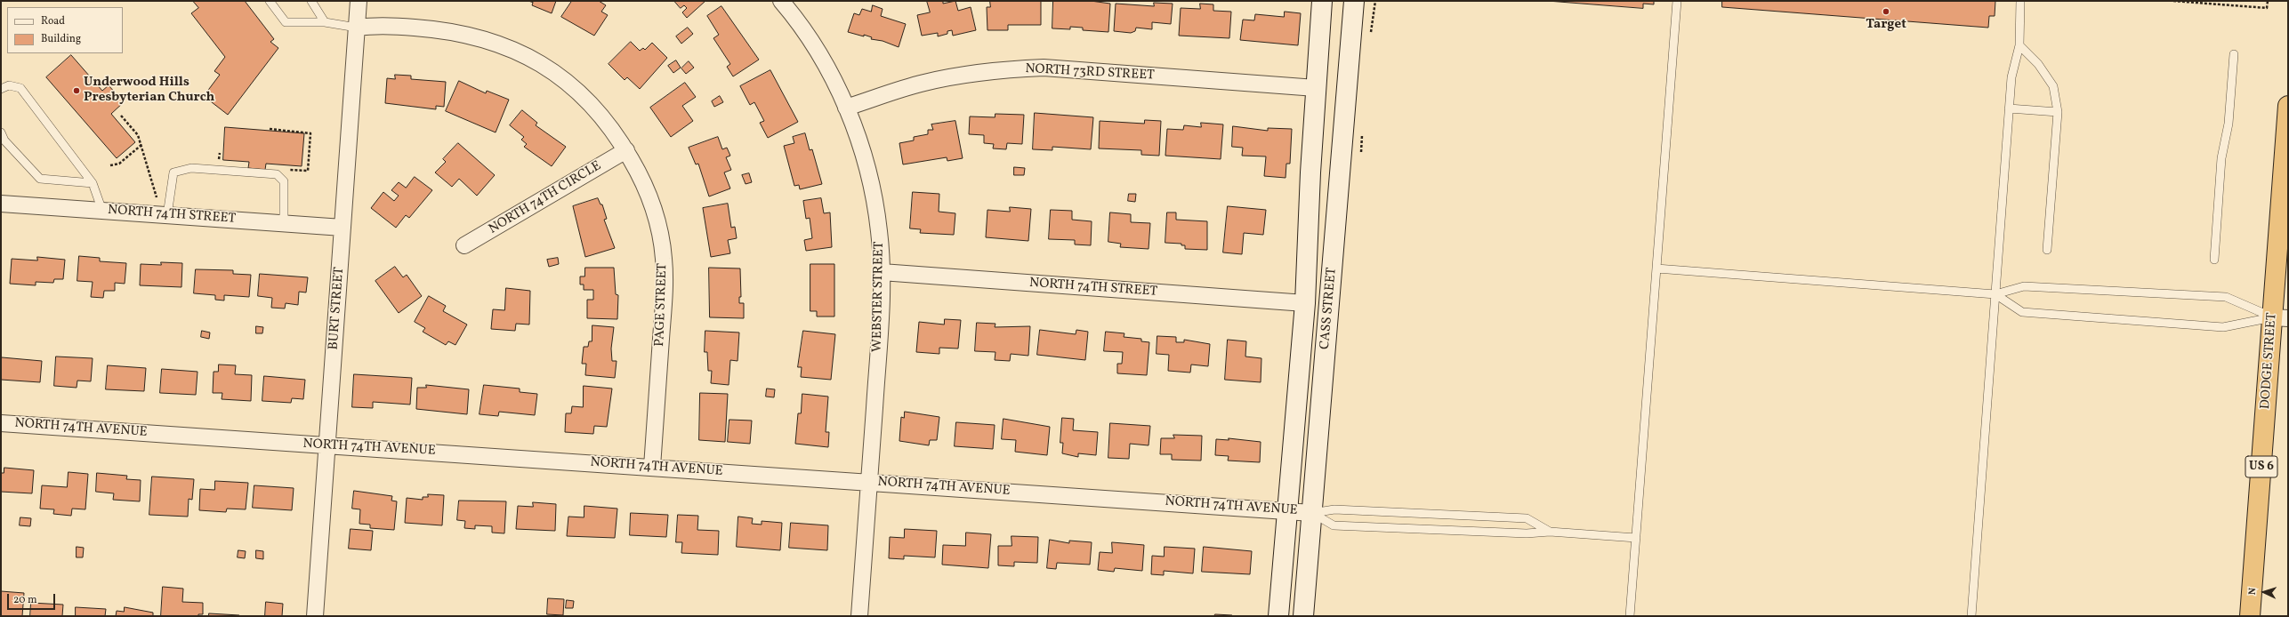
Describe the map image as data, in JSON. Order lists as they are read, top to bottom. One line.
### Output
{"streets":{"highway":["DODGE STREET","US 6"],"main road":["CASS STREET"],"street":["NORTH 73RD STREET","NORTH 74TH CIRCLE","NORTH 74TH STREET","WEBSTER STREET","PAGE STREET","BURT STREET","NORTH 74TH AVENUE"]},"crossings":[["NORTH 73RD STREET","WEBSTER STREET"],["NORTH 73RD STREET","CASS STREET"],["NORTH 74TH CIRCLE","PAGE STREET"],["NORTH 74TH STREET","WEBSTER STREET"],["NORTH 74TH STREET","BURT STREET"],["NORTH 74TH STREET","CASS STREET"],["WEBSTER STREET","NORTH 74TH AVENUE"],["PAGE STREET","NORTH 74TH AVENUE"],["BURT STREET","NORTH 74TH AVENUE"],["CASS STREET","NORTH 74TH AVENUE"]],"places":["Target","Underwood Hills Presbyterian Church"],"legend":["Road","Building"],"scale_bar":"20 m","north":"left"}
